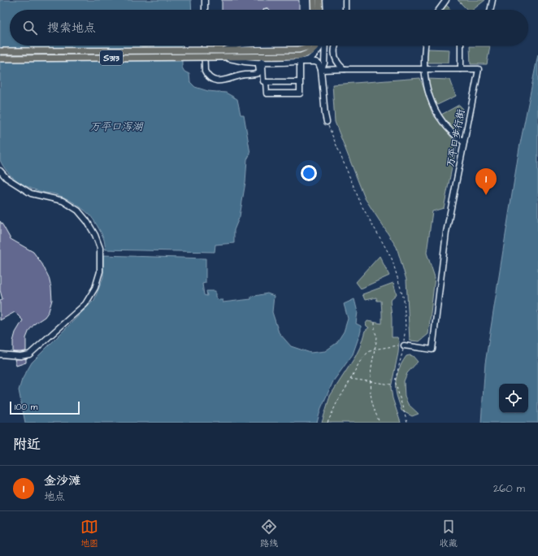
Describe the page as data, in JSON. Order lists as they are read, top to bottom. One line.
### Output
{"streets":{"main road":["S313"],"street":["万平口步行街"]},"water":["万平口泻湖"],"scale_bar":"100 m","page":{"search":"搜索地点","pins":"1","scale":"100 m","heading":"附近","list":[{"mark":"1","name":"金沙滩","note":"地点","value":"260 m"}],"nav":["地图","路线","收藏"]}}
